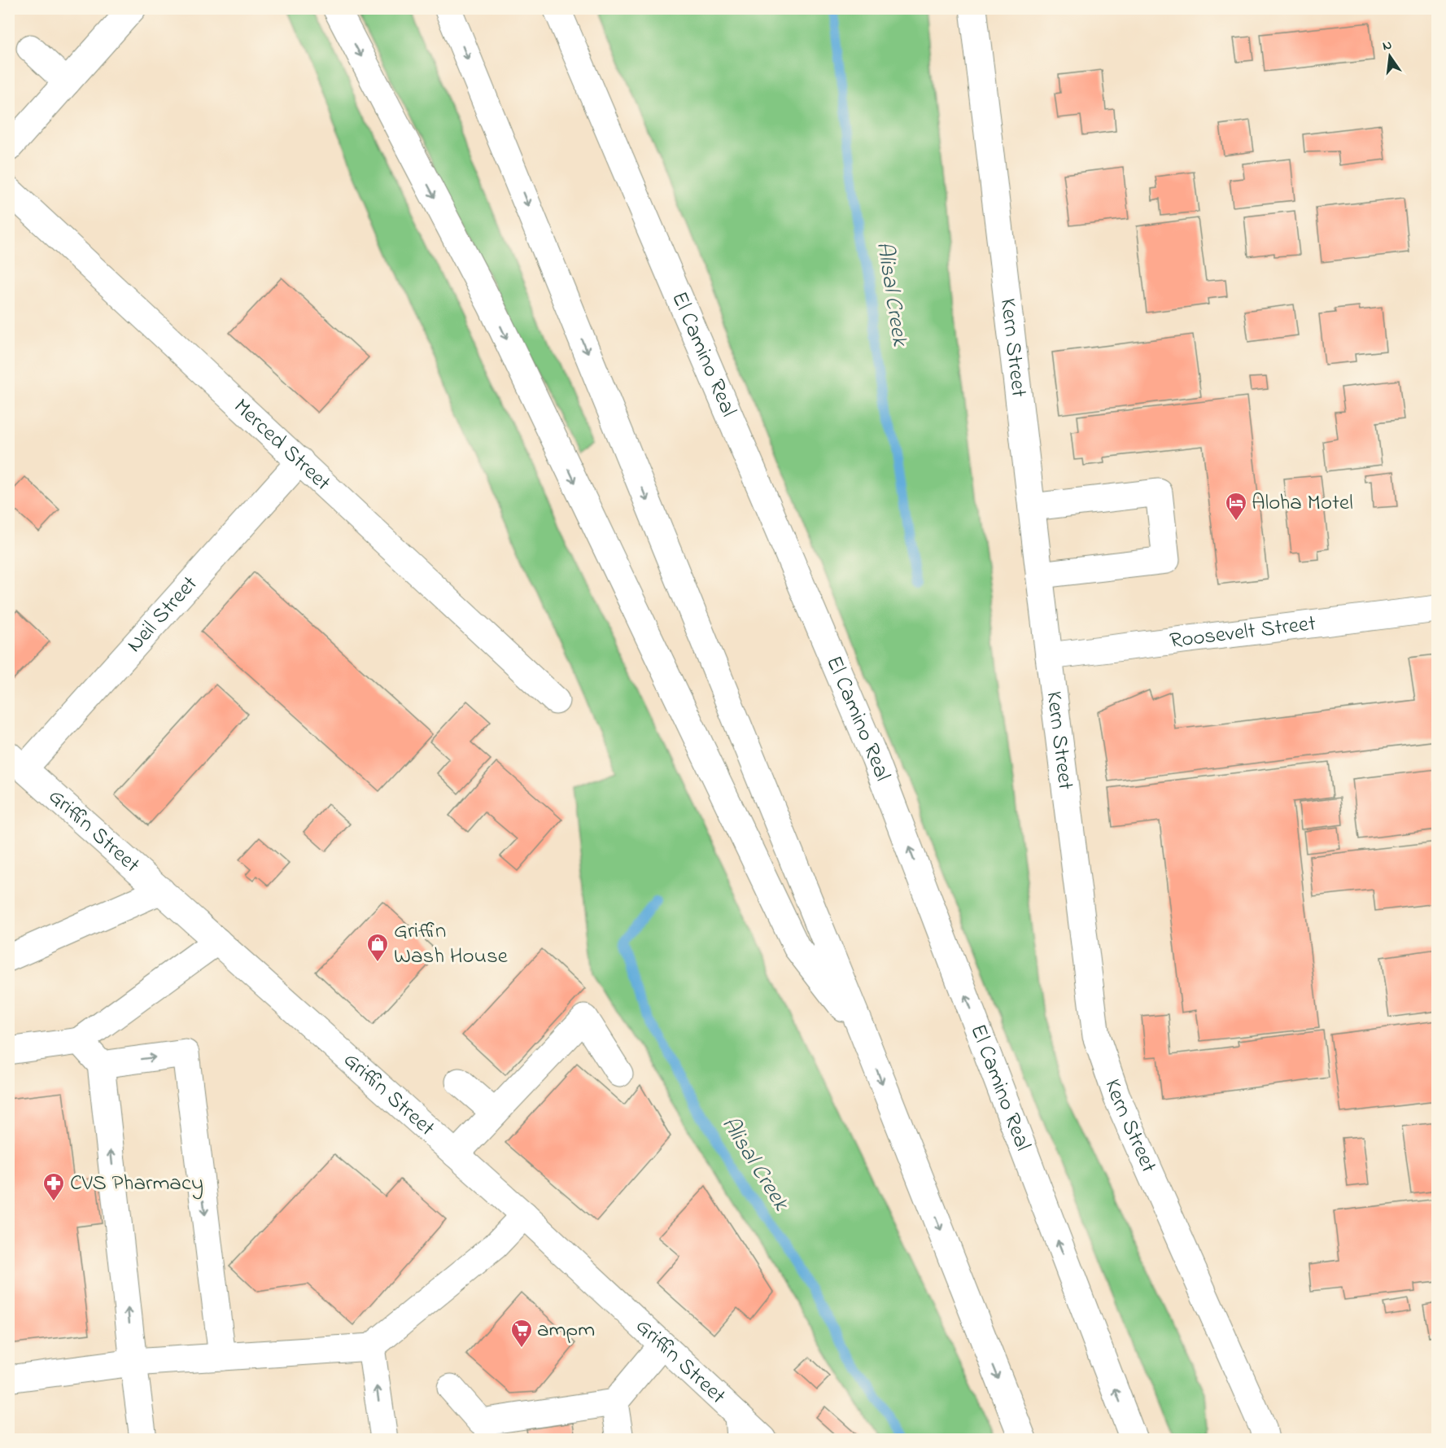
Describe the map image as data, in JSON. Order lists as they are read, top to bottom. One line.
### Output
{"streets":{"main road":["Kern Street","El Camino Real","Merced Street","Neil Street","Roosevelt Street","Griffin Street"]},"crossings":[["Kern Street","Roosevelt Street"],["Merced Street","Neil Street"],["Neil Street","Griffin Street"]],"water":["Alisal Creek"],"places":{"hotel":["Aloha Motel"],"shop":["Griffin Wash House"],"pharmacy":["CVS Pharmacy"],"supermarket":["ampm"]},"north":"top"}
